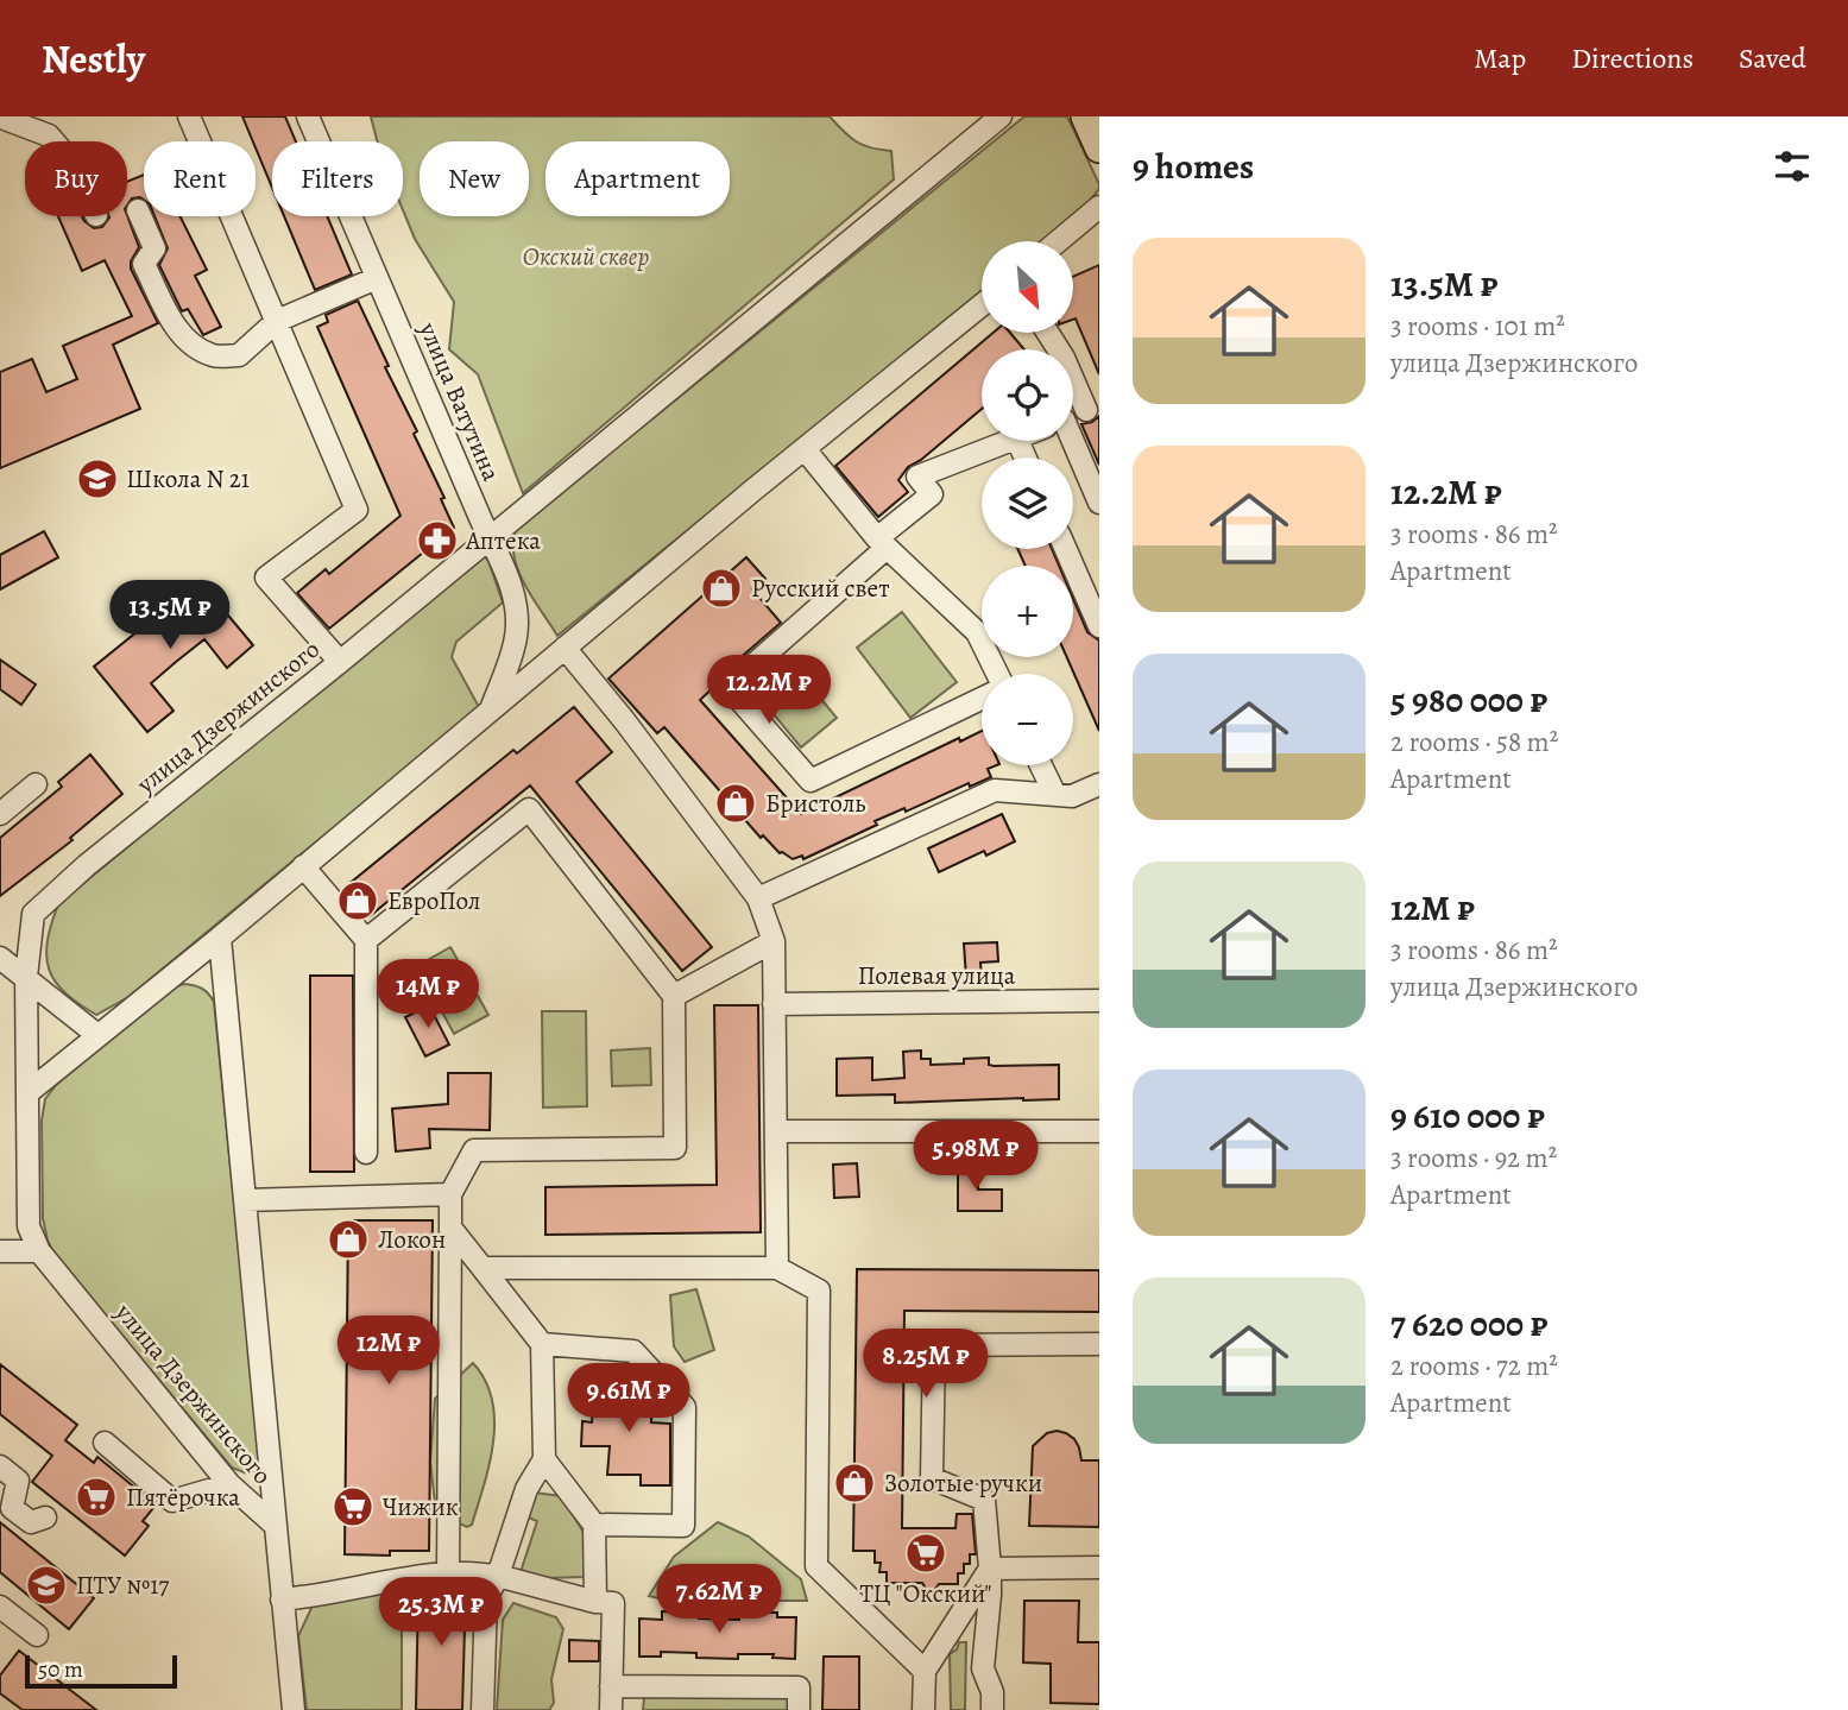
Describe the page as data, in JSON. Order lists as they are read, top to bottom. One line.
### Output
{"streets":{"street":["улица Ватутина","улица Дзержинского","Полевая улица"]},"crossings":[["улица Ватутина","улица Дзержинского"]],"parks":["Окский сквер"],"places":{"school or university":["Школа N 21","ПТУ №17"],"pharmacy":["Аптека"],"shop":["Русский свет","Бристоль","ЕвроПол","Локон","Золотые ручки"],"supermarket":["Пятёрочка","Чижик","ТЦ \"Окский\""]},"scale_bar":"50 m","north":"bottom right","page":{"header":"Nestly","nav":["Map","Directions","Saved"],"heading":"9 homes","chip":["Buy","Rent","Filters","New","Apartment"],"list":[{"name":"13.5M ₽","note":"3 rooms · 101 m² · улица Дзержинского"},{"name":"12.2M ₽","note":"3 rooms · 86 m² · Apartment"},{"name":"5 980 000 ₽","note":"2 rooms · 58 m² · Apartment"},{"name":"12M ₽","note":"3 rooms · 86 m² · улица Дзержинского"},{"name":"9 610 000 ₽","note":"3 rooms · 92 m² · Apartment"},{"name":"7 620 000 ₽","note":"2 rooms · 72 m² · Apartment"}],"map_buttons":["+","−"],"price":["13.5M ₽","12.2M ₽","14M ₽","5.98M ₽","12M ₽","8.25M ₽","9.61M ₽","7.62M ₽","25.3M ₽"],"scale":"50 m"}}
